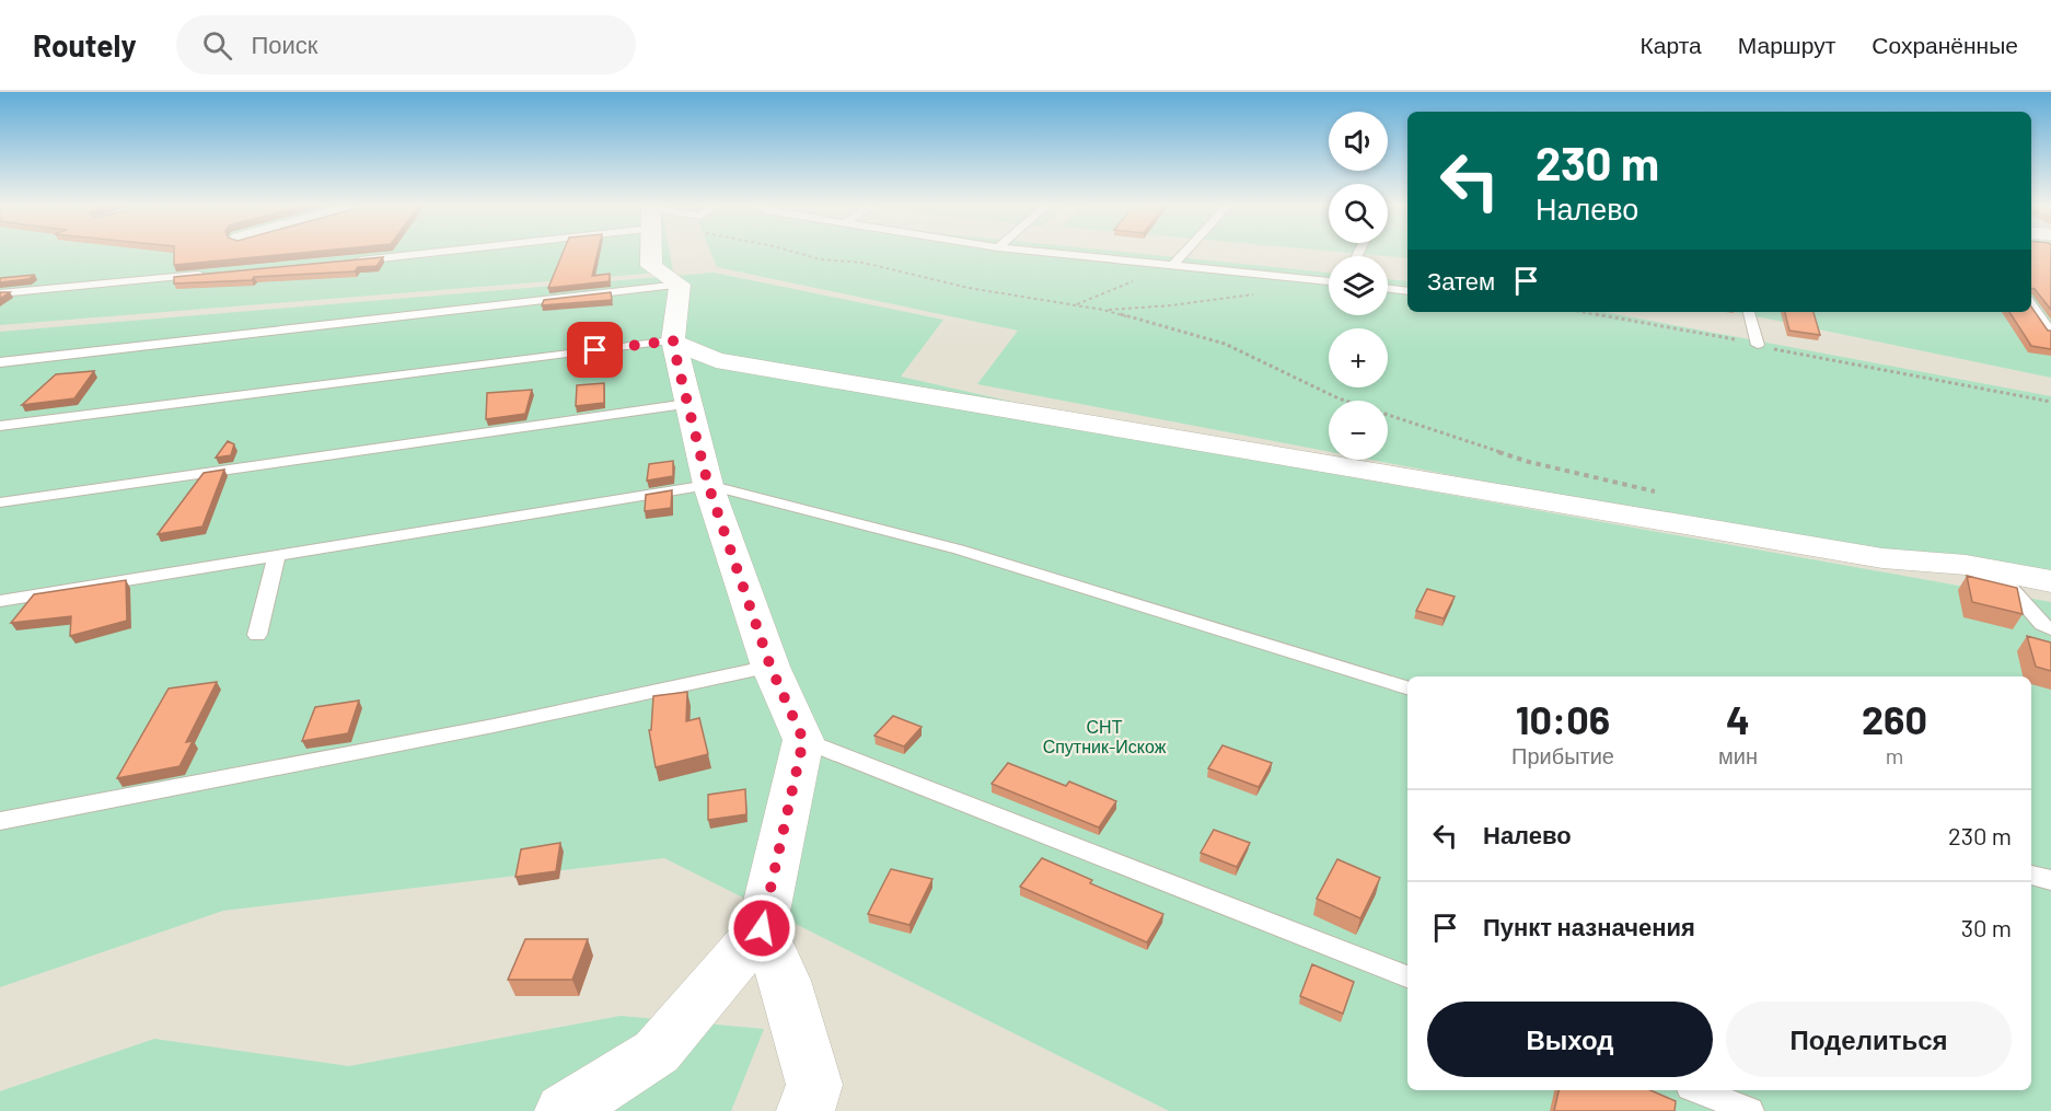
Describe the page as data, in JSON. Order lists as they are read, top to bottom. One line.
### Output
{"parks":["СНТ Спутник-Искож"],"page":{"header":"Routely","search":"Поиск","nav":["Карта","Маршрут","Сохранённые"],"map_buttons":["+","−"],"turn":["230 m","Налево"],"then":"Затем","eta":["10:06","Прибытие","4","мин","260","m"],"list":[{"name":"Налево","value":"230 m"},{"name":"Пункт назначения","value":"30 m"}],"buttons":["Выход","Поделиться"]}}
